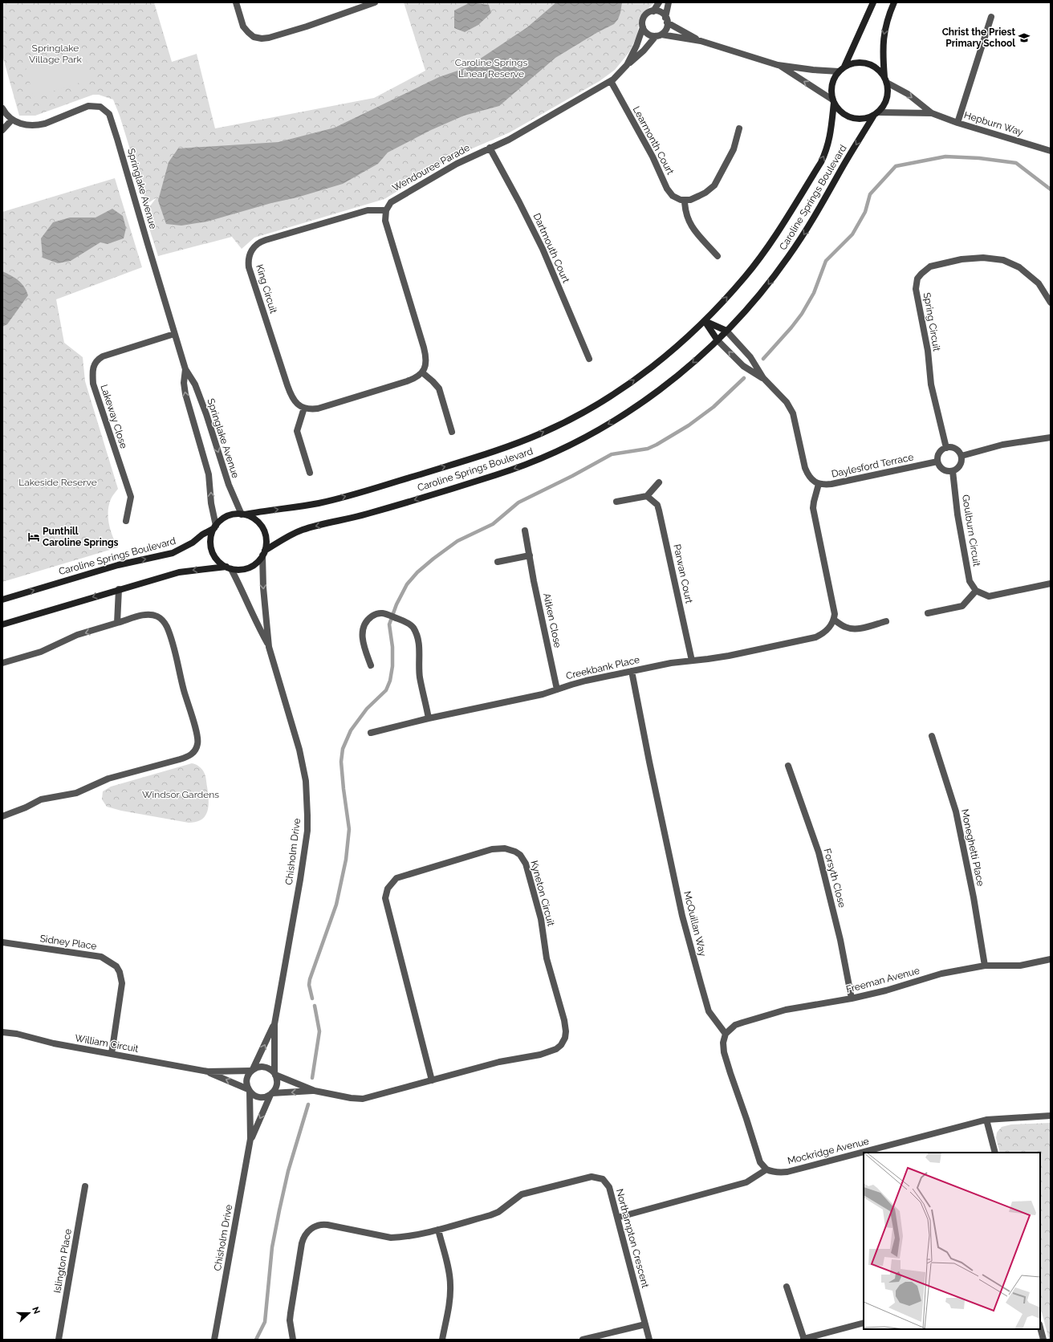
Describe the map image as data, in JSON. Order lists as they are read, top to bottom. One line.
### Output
{"streets":{"main road":["Caroline Springs Boulevard"],"street":["Hepburn Way","Learmonth Court","Wendouree Parade","Springlake Avenue","Dartmouth Court","King Circuit","Spring Circuit","Lakeway Close","Daylesford Terrace","Goulburn Circuit","Parwan Court","Aitken Close","Creekbank Place","Moneghetti Place","Chisholm Drive","Forsyth Close","Kyneton Circuit","McQuillan Way","Sidney Place","Freeman Avenue","William Circuit","Mockridge Avenue","Northampton Crescent","Islington Place"]},"crossings":[["Hepburn Way","Caroline Springs Boulevard"],["Learmonth Court","Wendouree Parade"],["Wendouree Parade","Dartmouth Court"],["Wendouree Parade","King Circuit"],["Springlake Avenue","Caroline Springs Boulevard"],["Springlake Avenue","Lakeway Close"],["Springlake Avenue","Chisholm Drive"],["Caroline Springs Boulevard","Chisholm Drive"],["Spring Circuit","Daylesford Terrace"],["Spring Circuit","Goulburn Circuit"],["Daylesford Terrace","Goulburn Circuit"],["Parwan Court","Creekbank Place"],["Aitken Close","Creekbank Place"],["Creekbank Place","McQuillan Way"],["Moneghetti Place","Freeman Avenue"],["Chisholm Drive","Kyneton Circuit"],["Chisholm Drive","William Circuit"],["Forsyth Close","Freeman Avenue"],["Kyneton Circuit","William Circuit"],["McQuillan Way","Freeman Avenue"],["Sidney Place","William Circuit"]],"parks":["Springlake Village Park","Caroline Springs Linear Reserve","Lakeside Reserve","Windsor Gardens"],"places":{"school or university":["Christ the Priest Primary School"],"hotel":["Punthill Caroline Springs"]},"north":"right"}
